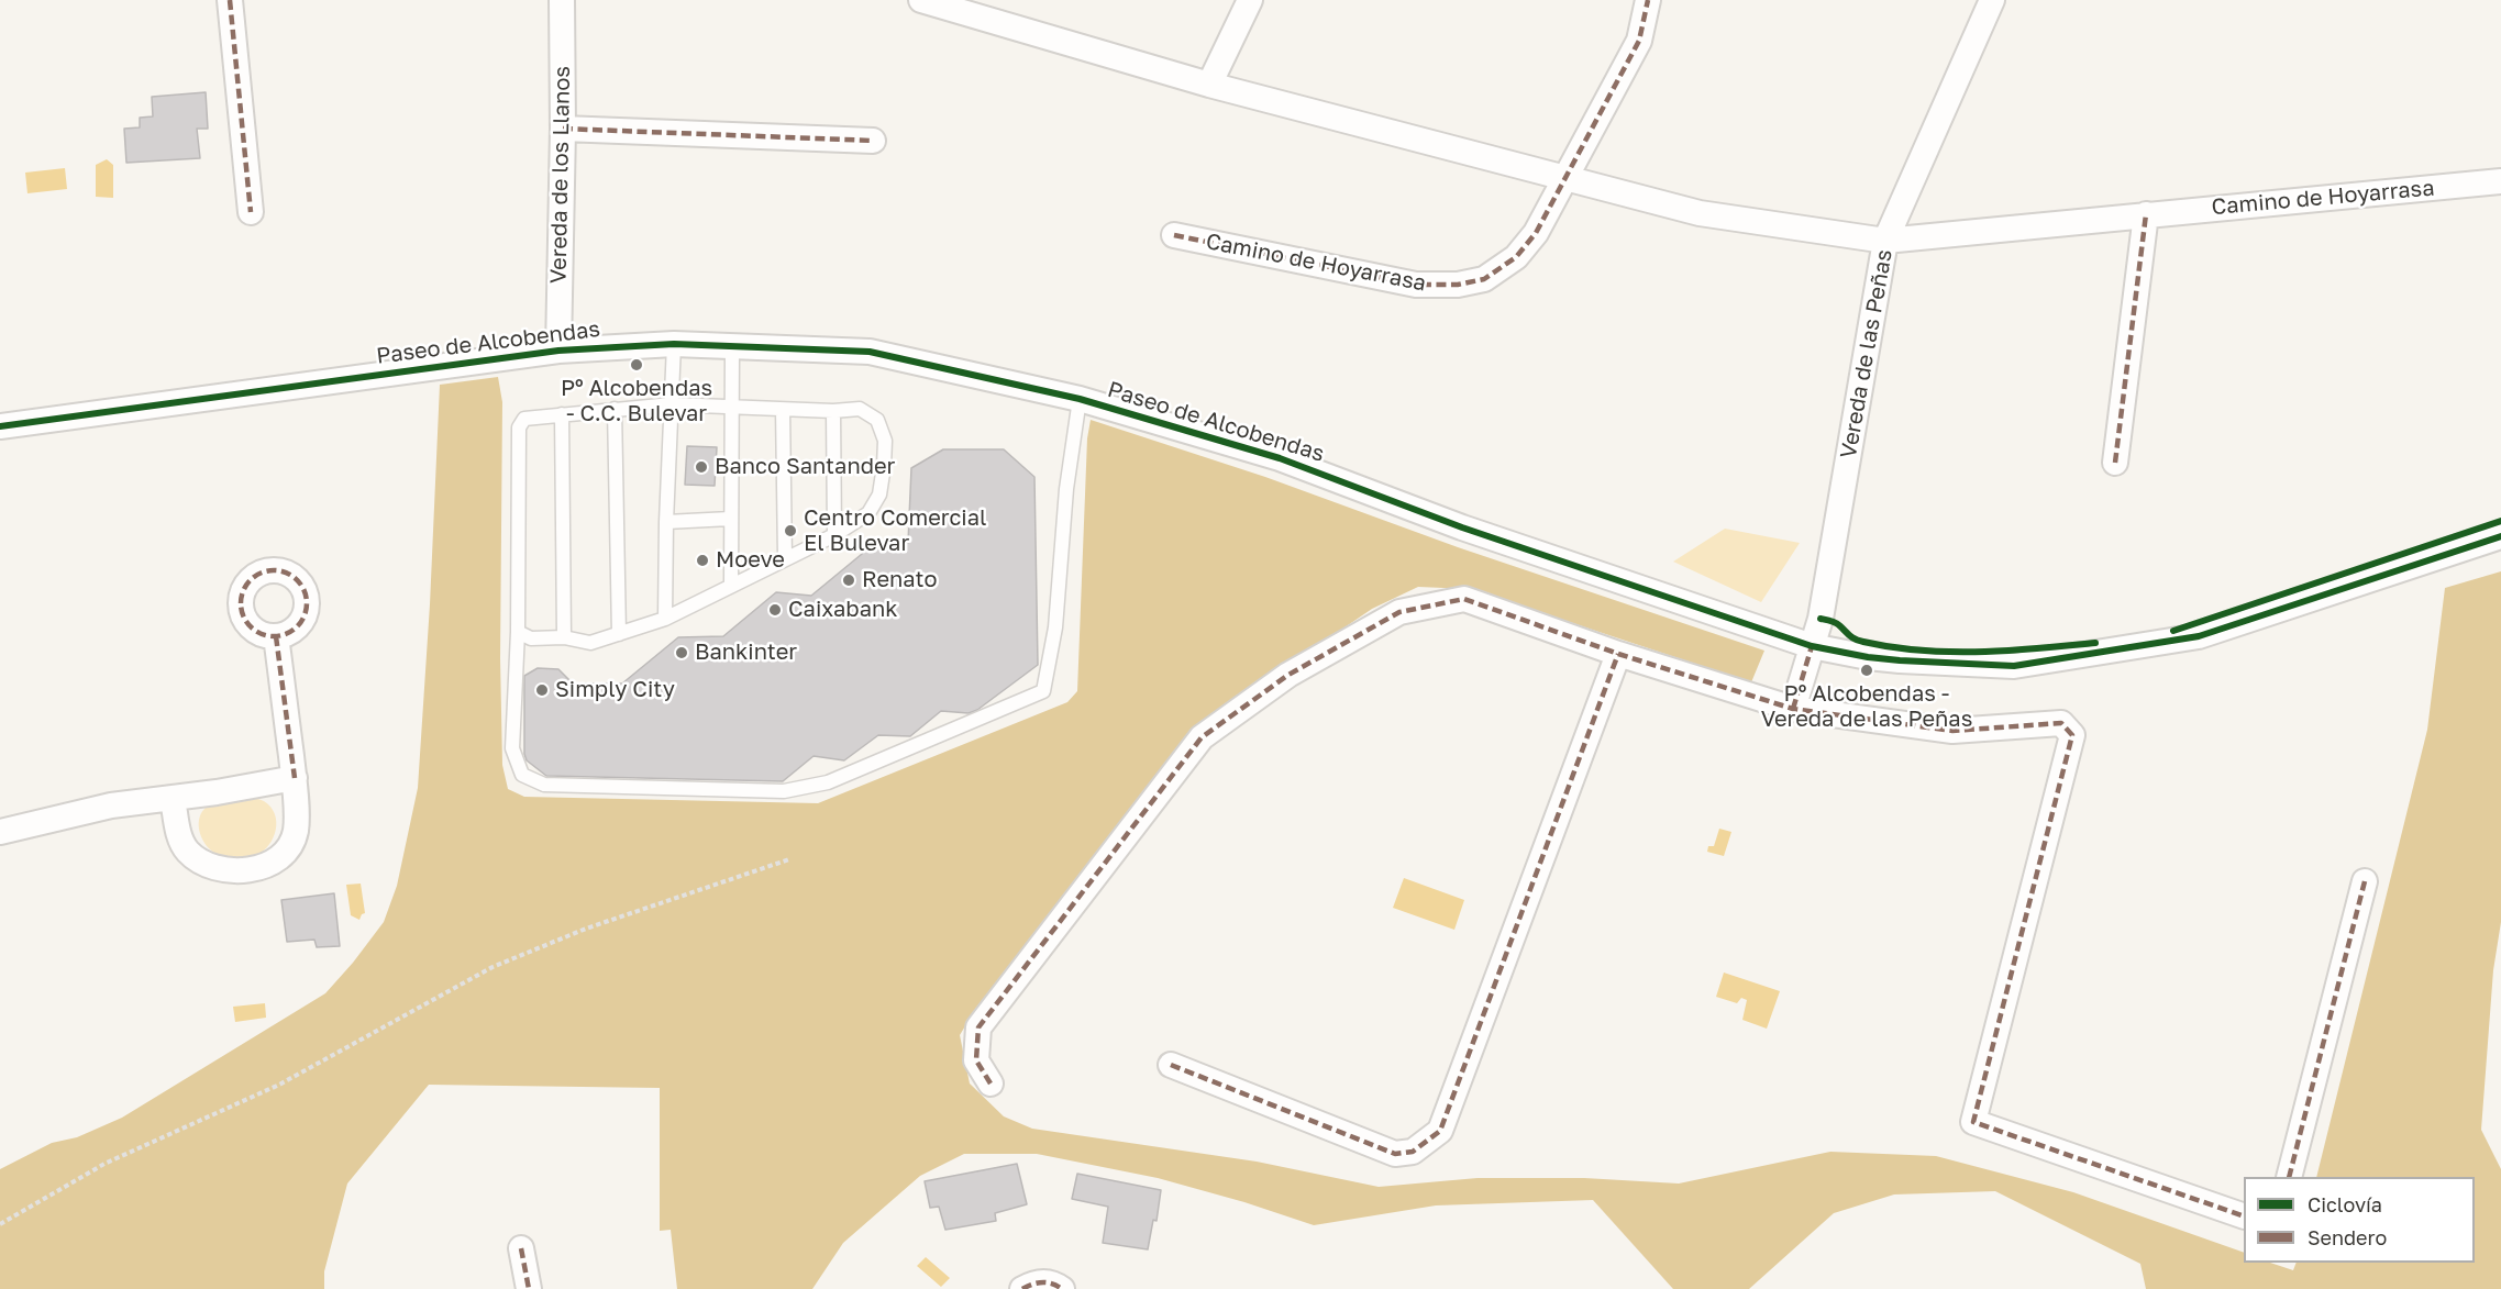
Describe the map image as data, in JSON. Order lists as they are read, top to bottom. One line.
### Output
{"streets":{"street":["Vereda de los Llanos","Camino de Hoyarrasa","Paseo de Alcobendas","Vereda de las Peñas"]},"crossings":[["Vereda de los Llanos","Paseo de Alcobendas"],["Camino de Hoyarrasa","Vereda de las Peñas"],["Paseo de Alcobendas","Vereda de las Peñas"]],"places":["Pº Alcobendas - C.C. Bulevar","Banco Santander","Centro Comercial El Bulevar","Moeve","Renato","Caixabank","Bankinter","Pº Alcobendas - Vereda de las Peñas","Simply City"],"legend":["Ciclovía","Sendero"]}
